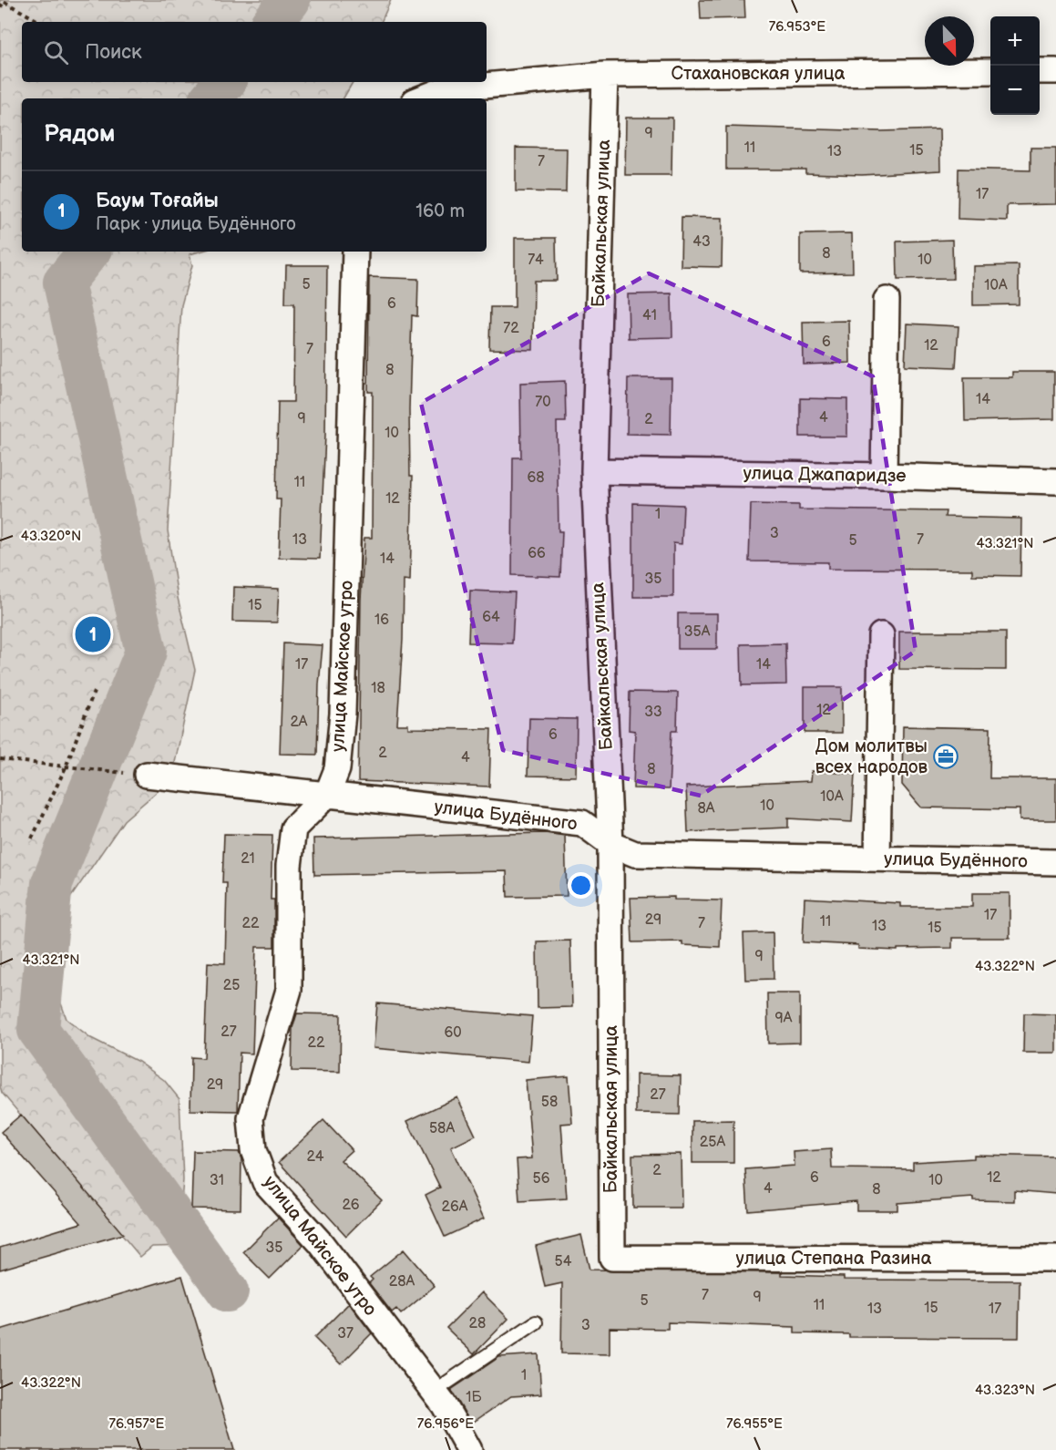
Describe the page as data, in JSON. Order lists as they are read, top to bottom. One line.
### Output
{"streets":{"street":["Стахановская улица","Байкальская улица","улица Джапаридзе","улица Майское утро","улица Будённого","улица Степана Разина"]},"crossings":[["Стахановская улица","Байкальская улица"],["Байкальская улица","улица Джапаридзе"],["Байкальская улица","улица Будённого"],["Байкальская улица","улица Степана Разина"],["улица Майское утро","улица Будённого"]],"places":{"office":["Дом молитвы всех народов"]},"house_numbers":["9","11","15","13","7","17","43","8","74","10","5","10А","6","41","72","6","12","7","8","14","70","4","9","2","10","68","11","12","1","3","13","7","5","66","14","35","15","64","16","35А","17","14","18","12","33","2А","6","2","4","8","10А","10","8А","21","17","29","11","22","7","13","15","9","25","9А","27","60","22","29","27","58","58А","25А","24","2","6","12","56","31","10","4","8","26","26А","35","54","28А","7","9","5","11","15","13","17","28","3","37","1","1Б"],"north":"bottom","page":{"map_buttons":["+","−"],"search":"Поиск","heading":"Рядом","list":[{"mark":"1","name":"Баум Тоғайы","note":"Парк · улица Будённого","value":"160 m"}],"pins":"1"},"coordinates":["76.953°E","43.320°N","43.321°N","43.322°N","43.323°N","76.957°E","76.956°E","76.955°E"]}
